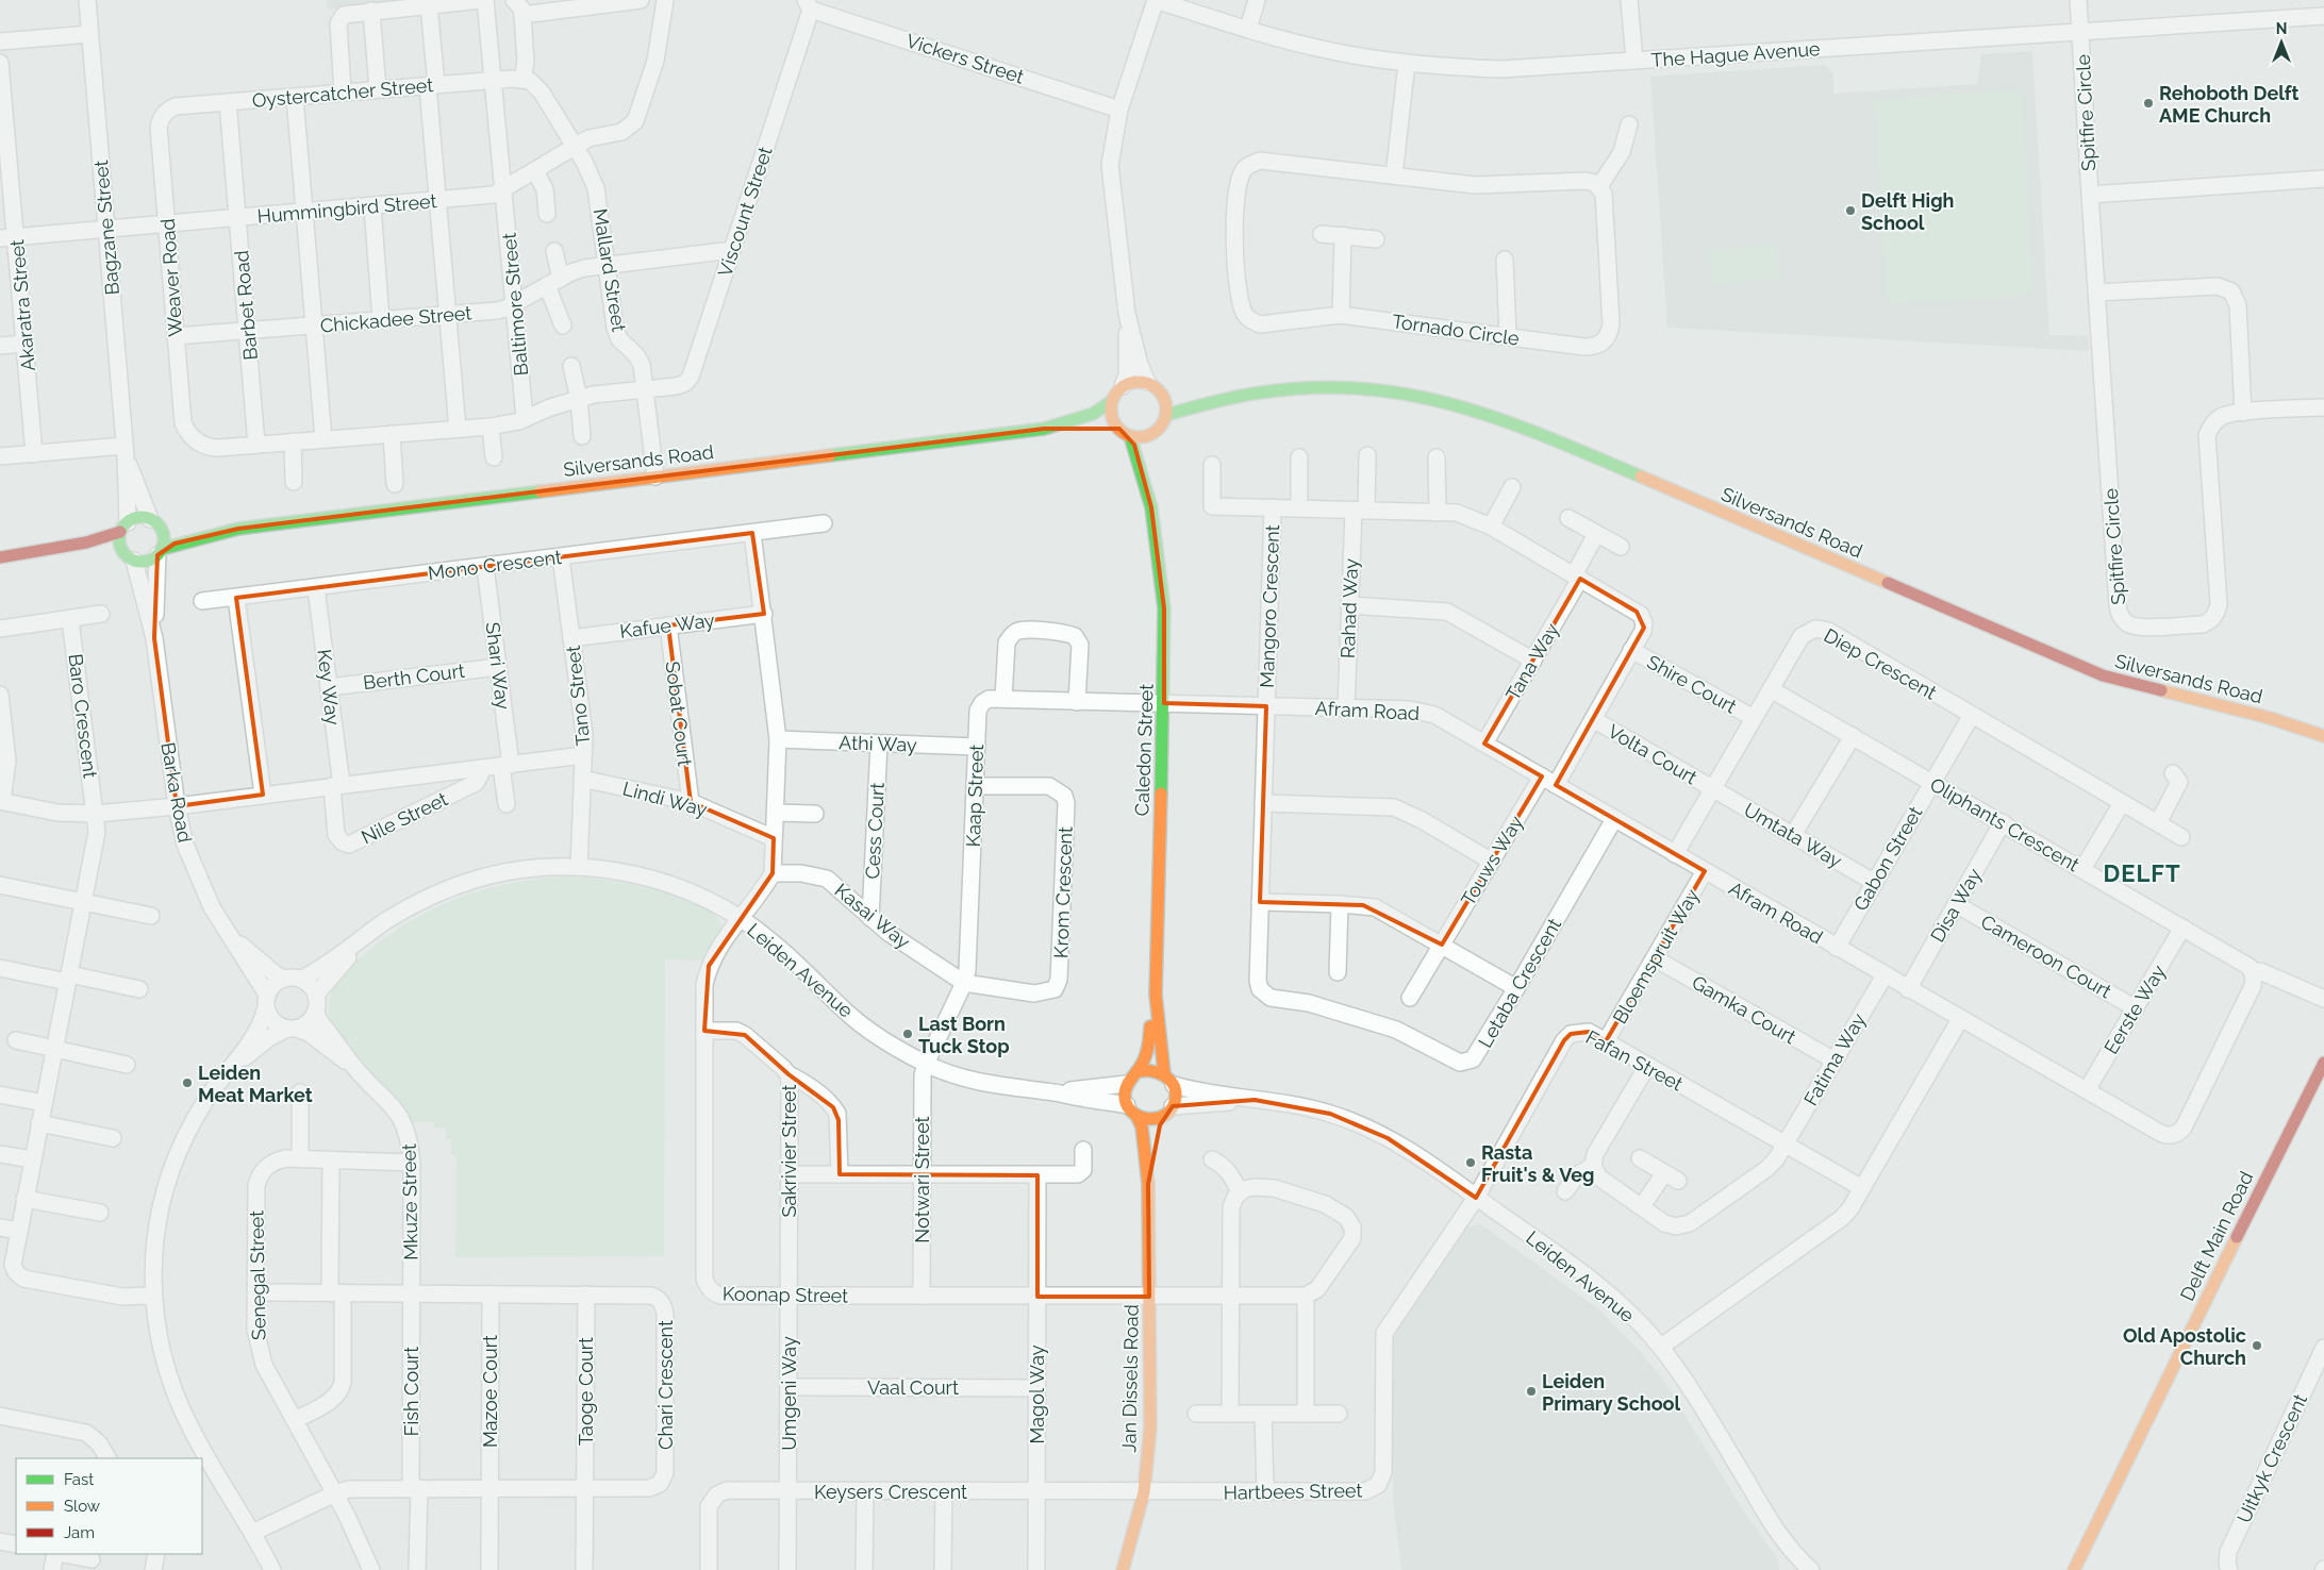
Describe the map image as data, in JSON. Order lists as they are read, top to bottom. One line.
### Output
{"streets":{"street":["The Hague Avenue","Vickers Street","Oystercatcher Street","Spitfire Circle","Hummingbird Street","Viscount Street","Bagzane Street","Mallard Street","Weaver Road","Baltimore Street","Akaratra Street","Barbet Road","Chickadee Street","Tornado Circle","Silversands Road","Mono Crescent","Mangoro Crescent","Rahad Way","Kafue Way","Tana Way","Diep Crescent","Shari Way","Berth Court","Shire Court","Key Way","Tano Street","Afram Road","Sobat Court","Baro Crescent","Athi Way","Caledon Street","Volta Court","Barka Road","Kaap Street","Lindi Way","Nile Street","Oliphants Crescent","Cess Court","Umtata Way","Gabon Street","Touws Way","Krom Crescent","Disa Way","Kasai Way","Bloemspruit Way","Cameroon Court","Leiden Avenue","Letaba Crescent","Gamka Court","Eerste Way","Fatima Way","Fafan Street","Sakrivier Street","Notwari Street","Mkuze Street","Delft Main Road","Senegal Street","Koonap Street","Jan Dissels Road","Chari Crescent","Vaal Court","Fish Court","Mazoe Court","Taoge Court","Umgeni Way","Magol Way","Uitkyk Crescent","Keysers Crescent","Hartbees Street"]},"crossings":[["The Hague Avenue","Spitfire Circle"],["Vickers Street","Viscount Street"],["Oystercatcher Street","Mallard Street"],["Oystercatcher Street","Weaver Road"],["Oystercatcher Street","Baltimore Street"],["Oystercatcher Street","Barbet Road"],["Hummingbird Street","Bagzane Street"],["Hummingbird Street","Mallard Street"],["Hummingbird Street","Weaver Road"],["Hummingbird Street","Baltimore Street"],["Hummingbird Street","Akaratra Street"],["Hummingbird Street","Barbet Road"],["Viscount Street","Mallard Street"],["Viscount Street","Weaver Road"],["Viscount Street","Baltimore Street"],["Viscount Street","Barbet Road"],["Viscount Street","Chickadee Street"],["Bagzane Street","Silversands Road"],["Bagzane Street","Barka Road"],["Mallard Street","Chickadee Street"],["Mallard Street","Silversands Road"],["Weaver Road","Chickadee Street"],["Baltimore Street","Chickadee Street"],["Barbet Road","Chickadee Street"],["Silversands Road","Caledon Street"],["Silversands Road","Barka Road"],["Mono Crescent","Shari Way"],["Mono Crescent","Key Way"],["Mono Crescent","Tano Street"],["Mangoro Crescent","Rahad Way"],["Mangoro Crescent","Tana Way"],["Mangoro Crescent","Shire Court"],["Mangoro Crescent","Afram Road"],["Mangoro Crescent","Volta Court"],["Mangoro Crescent","Touws Way"],["Mangoro Crescent","Letaba Crescent"],["Rahad Way","Afram Road"],["Kafue Way","Tano Street"],["Kafue Way","Sobat Court"],["Tana Way","Afram Road"],["Diep Crescent","Shire Court"],["Diep Crescent","Afram Road"],["Diep Crescent","Volta Court"],["Diep Crescent","Oliphants Crescent"],["Diep Crescent","Umtata Way"],["Diep Crescent","Gabon Street"],["Shari Way","Berth Court"],["Shari Way","Nile Street"],["Berth Court","Key Way"],["Key Way","Nile Street"],["Tano Street","Lindi Way"],["Tano Street","Nile Street"],["Tano Street","Leiden Avenue"],["Afram Road","Caledon Street"],["Afram Road","Kaap Street"],["Afram Road","Gabon Street"],["Afram Road","Touws Way"],["Afram Road","Disa Way"],["Afram Road","Bloemspruit Way"],["Afram Road","Letaba Crescent"],["Afram Road","Fatima Way"],["Sobat Court","Lindi Way"],["Baro Crescent","Nile Street"],["Athi Way","Kaap Street"],["Athi Way","Cess Court"],["Caledon Street","Kaap Street"],["Caledon Street","Leiden Avenue"],["Caledon Street","Jan Dissels Road"],["Volta Court","Umtata Way"],["Barka Road","Nile Street"],["Barka Road","Leiden Avenue"],["Barka Road","Mkuze Street"],["Kaap Street","Krom Crescent"],["Kaap Street","Kasai Way"],["Kaap Street","Leiden Avenue"],["Kaap Street","Notwari Street"],["Oliphants Crescent","Gabon Street"],["Oliphants Crescent","Disa Way"],["Oliphants Crescent","Eerste Way"],["Cess Court","Kasai Way"],["Umtata Way","Gabon Street"],["Krom Crescent","Kasai Way"],["Disa Way","Cameroon Court"],["Bloemspruit Way","Gamka Court"],["Bloemspruit Way","Fafan Street"],["Cameroon Court","Eerste Way"],["Leiden Avenue","Fafan Street"],["Leiden Avenue","Notwari Street"],["Leiden Avenue","Mkuze Street"],["Leiden Avenue","Koonap Street"],["Leiden Avenue","Jan Dissels Road"],["Leiden Avenue","Hartbees Street"],["Gamka Court","Fatima Way"],["Fatima Way","Fafan Street"],["Fafan Street","Hartbees Street"],["Sakrivier Street","Koonap Street"],["Sakrivier Street","Umgeni Way"],["Notwari Street","Koonap Street"],["Mkuze Street","Senegal Street"],["Mkuze Street","Chari Crescent"],["Mkuze Street","Fish Court"],["Senegal Street","Chari Crescent"],["Koonap Street","Jan Dissels Road"],["Koonap Street","Umgeni Way"],["Koonap Street","Magol Way"],["Jan Dissels Road","Keysers Crescent"],["Jan Dissels Road","Hartbees Street"],["Chari Crescent","Fish Court"],["Chari Crescent","Mazoe Court"],["Chari Crescent","Taoge Court"],["Vaal Court","Umgeni Way"],["Vaal Court","Magol Way"],["Umgeni Way","Keysers Crescent"],["Magol Way","Keysers Crescent"],["Keysers Crescent","Hartbees Street"]],"districts":["DELFT"],"places":["Rehoboth Delft AME Church","Delft High School","Last Born Tuck Stop","Leiden Meat Market","Rasta Fruit's & Veg","Old Apostolic Church","Leiden Primary School"],"legend":["Fast","Slow","Jam"],"north":"top"}
